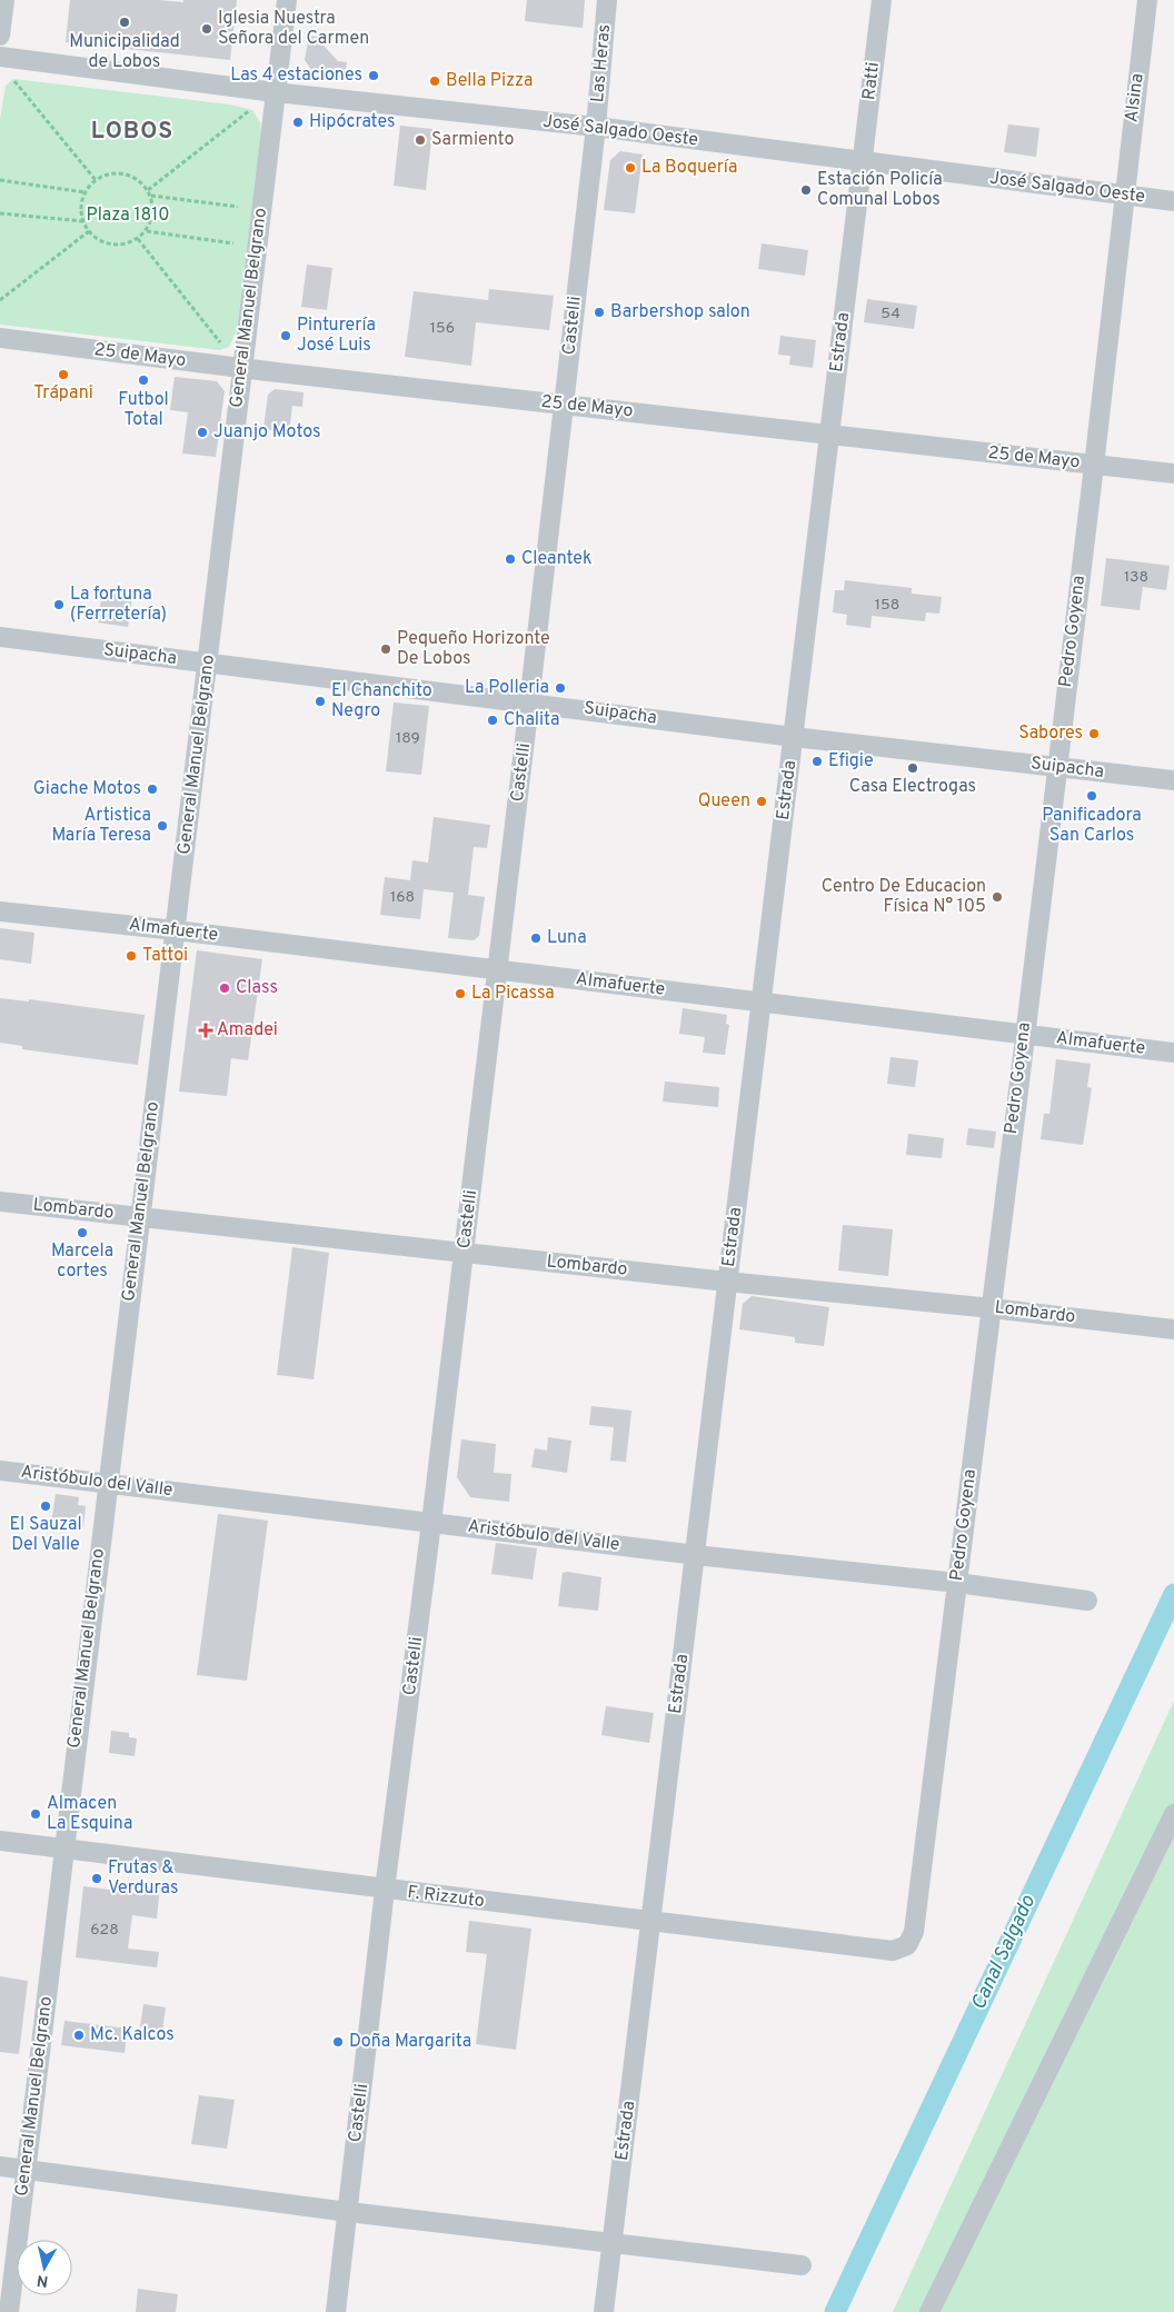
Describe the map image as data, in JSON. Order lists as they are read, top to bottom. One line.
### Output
{"streets":{"street":["Las Heras","Ratti","Alsina","José Salgado Oeste","General Manuel Belgrano","Castelli","Estrada","25 de Mayo","Pedro Goyena","Suipacha","Almafuerte","Lombardo","Aristóbulo del Valle","F. Rizzuto"]},"crossings":[["Las Heras","José Salgado Oeste"],["Las Heras","Castelli"],["Ratti","José Salgado Oeste"],["Ratti","Estrada"],["Alsina","José Salgado Oeste"],["Alsina","Pedro Goyena"],["José Salgado Oeste","General Manuel Belgrano"],["José Salgado Oeste","Castelli"],["José Salgado Oeste","Estrada"],["José Salgado Oeste","Pedro Goyena"],["General Manuel Belgrano","25 de Mayo"],["General Manuel Belgrano","Suipacha"],["General Manuel Belgrano","Almafuerte"],["General Manuel Belgrano","Lombardo"],["General Manuel Belgrano","Aristóbulo del Valle"],["General Manuel Belgrano","F. Rizzuto"],["Castelli","25 de Mayo"],["Castelli","Suipacha"],["Castelli","Almafuerte"],["Castelli","Lombardo"],["Castelli","Aristóbulo del Valle"],["Castelli","F. Rizzuto"],["Estrada","25 de Mayo"],["Estrada","Suipacha"],["Estrada","Almafuerte"],["Estrada","Lombardo"],["Estrada","Aristóbulo del Valle"],["Estrada","F. Rizzuto"],["25 de Mayo","Pedro Goyena"],["Pedro Goyena","Suipacha"],["Pedro Goyena","Almafuerte"],["Pedro Goyena","Lombardo"],["Pedro Goyena","Aristóbulo del Valle"],["Pedro Goyena","F. Rizzuto"]],"districts":["LOBOS"],"water":["Canal Salgado"],"parks":["Plaza 1810"],"places":{"other":["Municipalidad de Lobos","Iglesia Nuestra Señora del Carmen","Las 4 estaciones","Bella Pizza","Hipócrates","Sarmiento","La Boquería","Estación Policía Comunal Lobos","Barbershop salon","Pinturería José Luis","Trápani","Futbol Total","Juanjo Motos","Cleantek","La fortuna (Ferrretería)","Pequeño Horizonte De Lobos","La Polleria","El Chanchito Negro","Chalita","Sabores","Efigie","Casa Electrogas","Giache Motos","Panificadora San Carlos","Queen","Artistica María Teresa","Centro De Educacion Física N° 105","Luna","Tattoi","Class","La Picassa","Marcela cortes","El Sauzal Del Valle","Almacen La Esquina","Frutas & Verduras","Mc. Kalcos","Doña Margarita"],"health":["Amadei"]},"house_numbers":["54","156","138","158","189","168","628"],"north":"bottom"}
